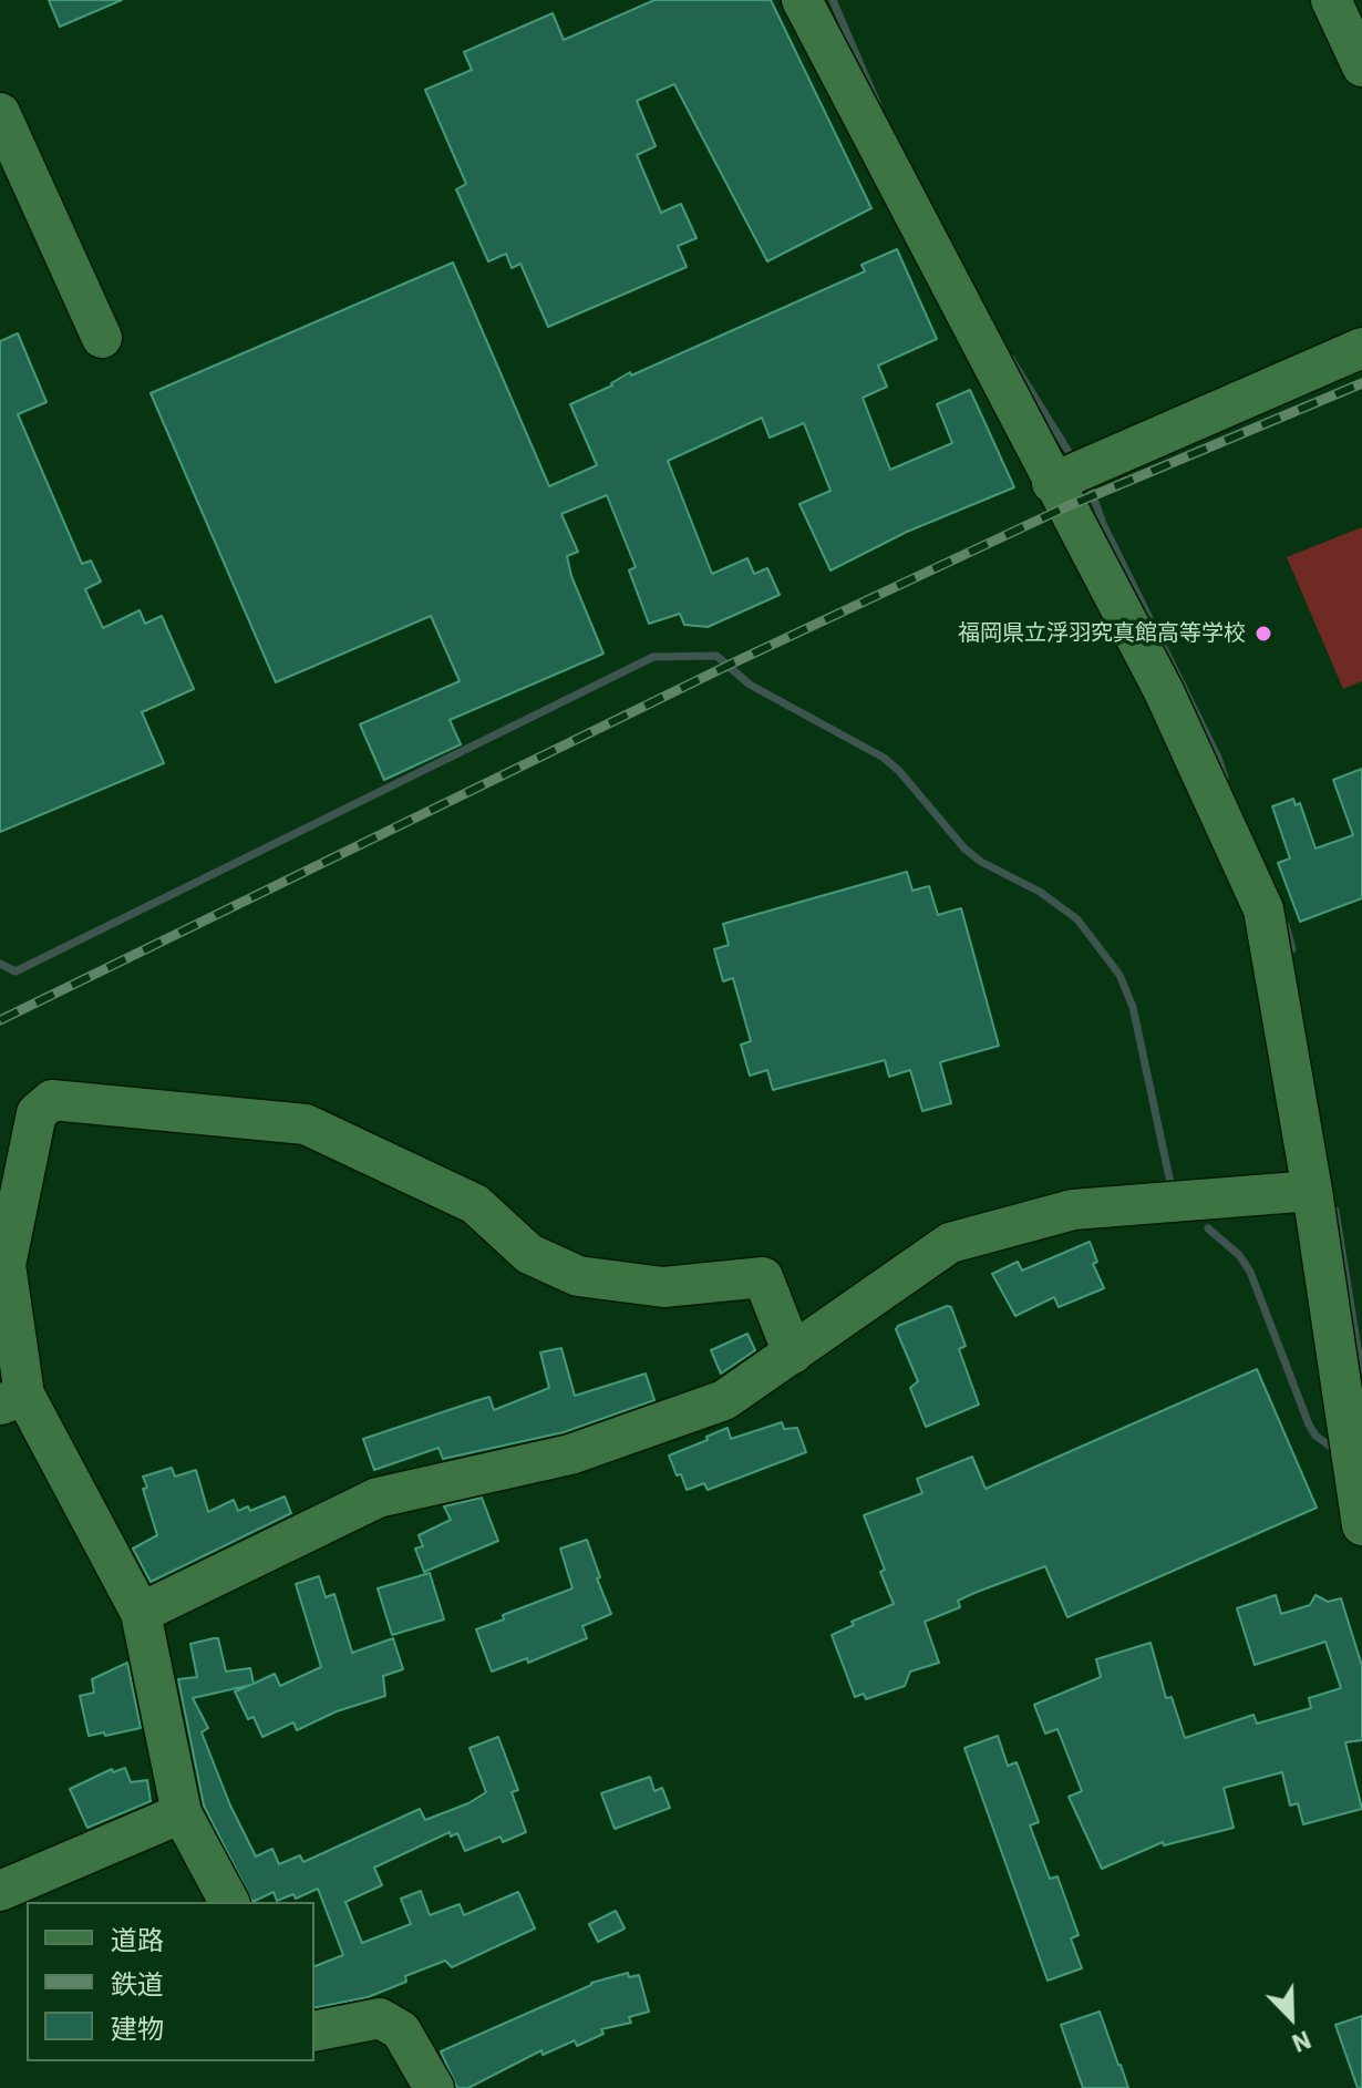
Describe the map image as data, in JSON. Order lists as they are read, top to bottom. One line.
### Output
{"places":["福岡県立浮羽究真館高等学校"],"legend":["道路","鉄道","建物"],"north":"bottom right"}
